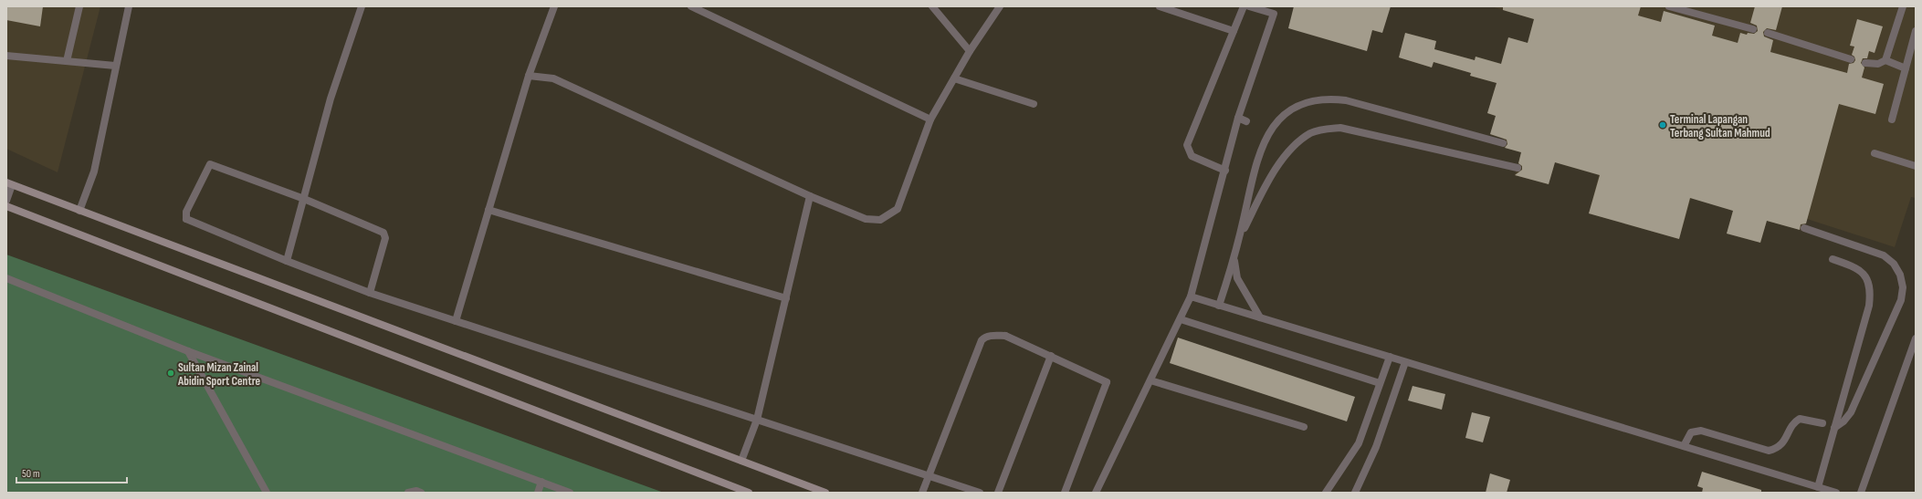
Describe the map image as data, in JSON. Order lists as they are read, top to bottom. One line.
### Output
{"places":["Terminal Lapangan Terbang Sultan Mahmud","Sultan Mizan Zainal Abidin Sport Centre"],"scale_bar":"50 m"}
